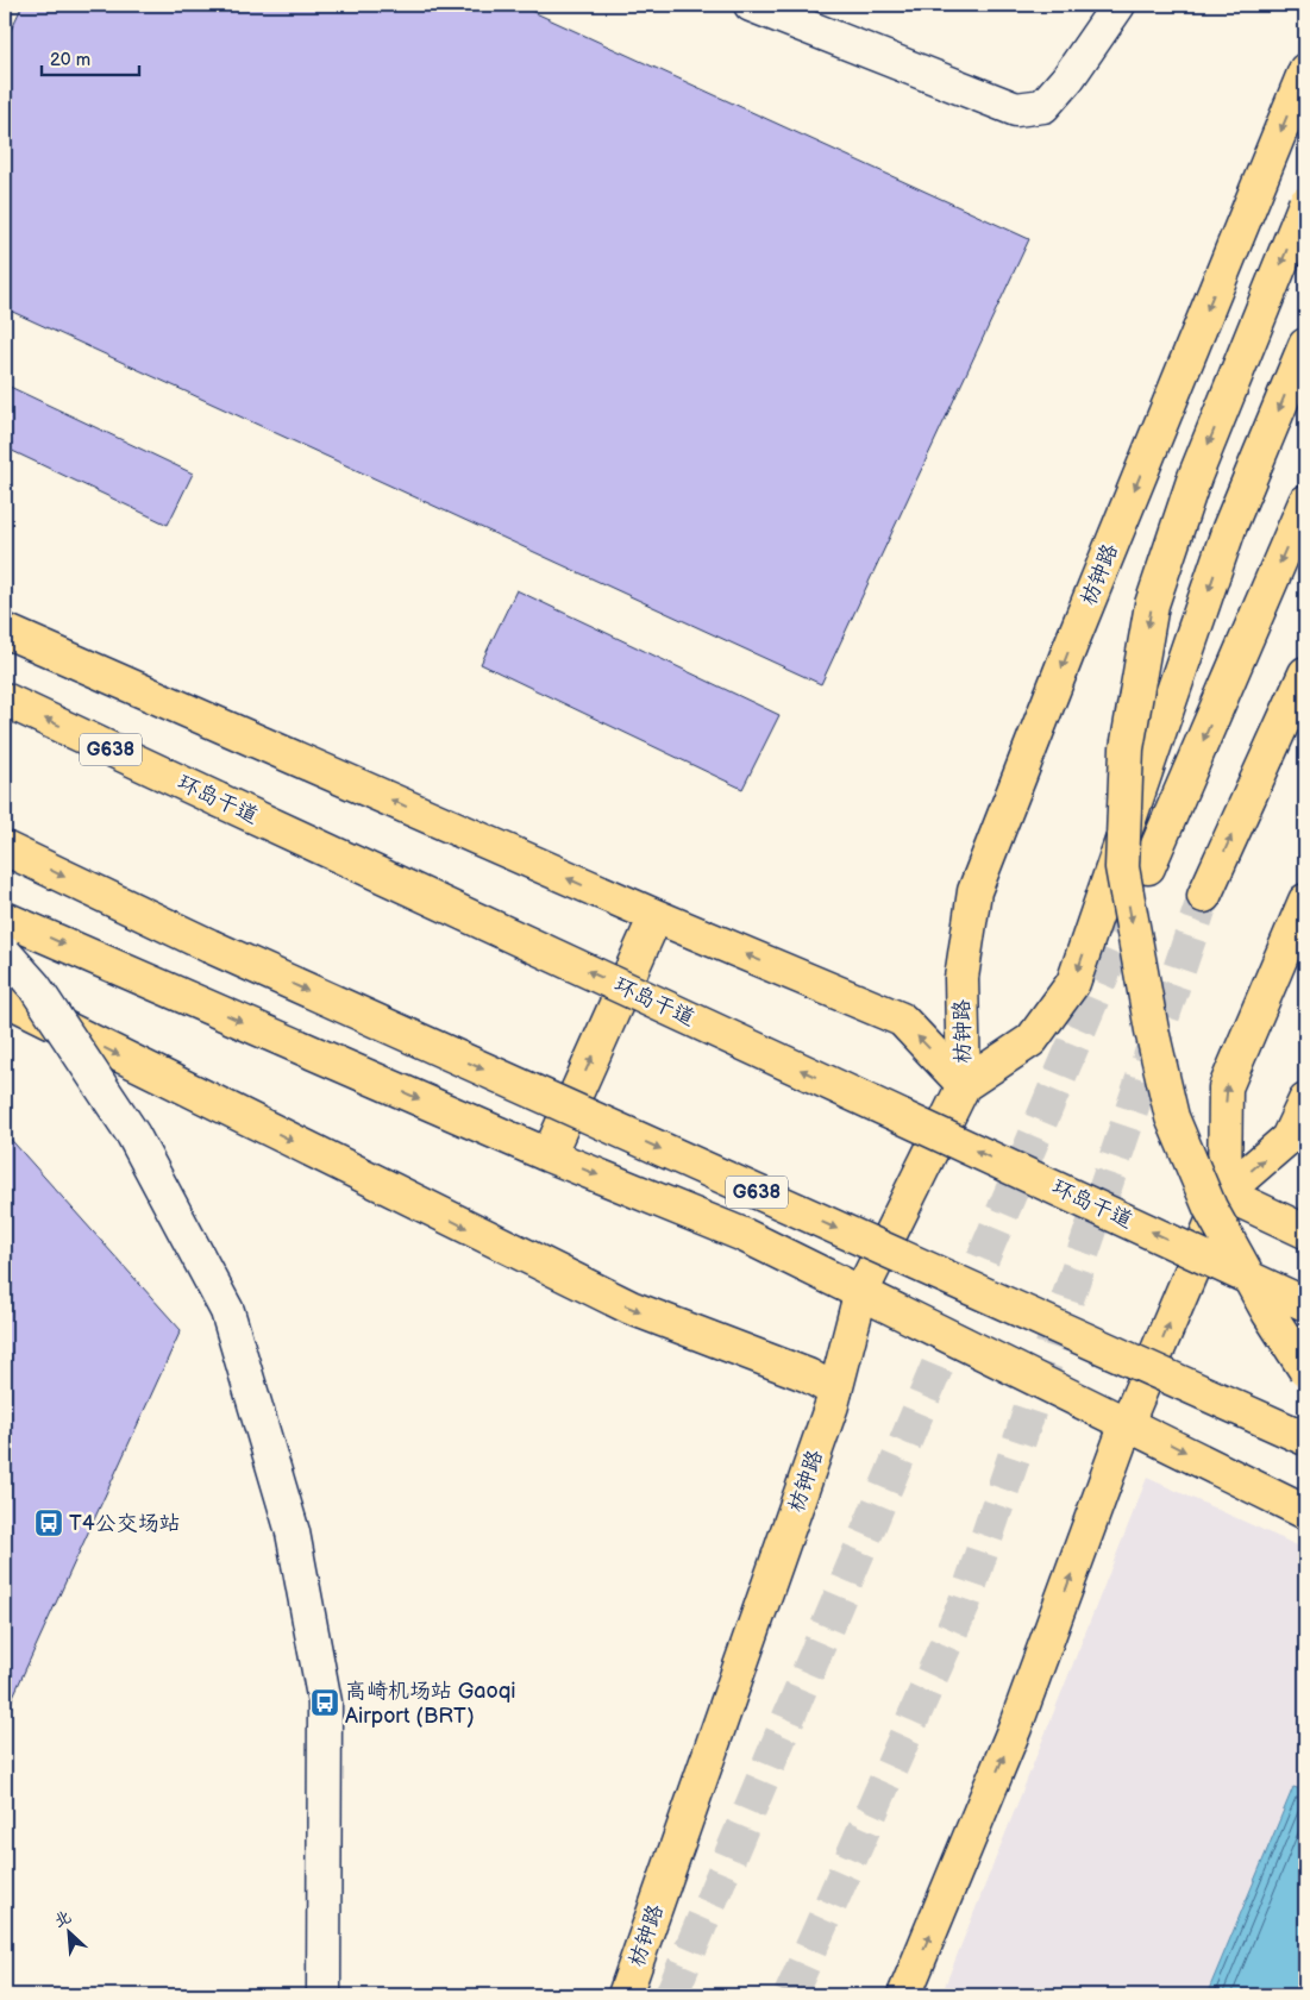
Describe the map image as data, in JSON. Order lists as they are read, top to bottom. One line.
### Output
{"streets":{"main road":["枋钟路","G638","环岛干道"]},"places":{"bus stop":["T4公交场站","高崎机场站 Gaoqi Airport (BRT)"]},"scale_bar":"20 m","north":"top left"}
